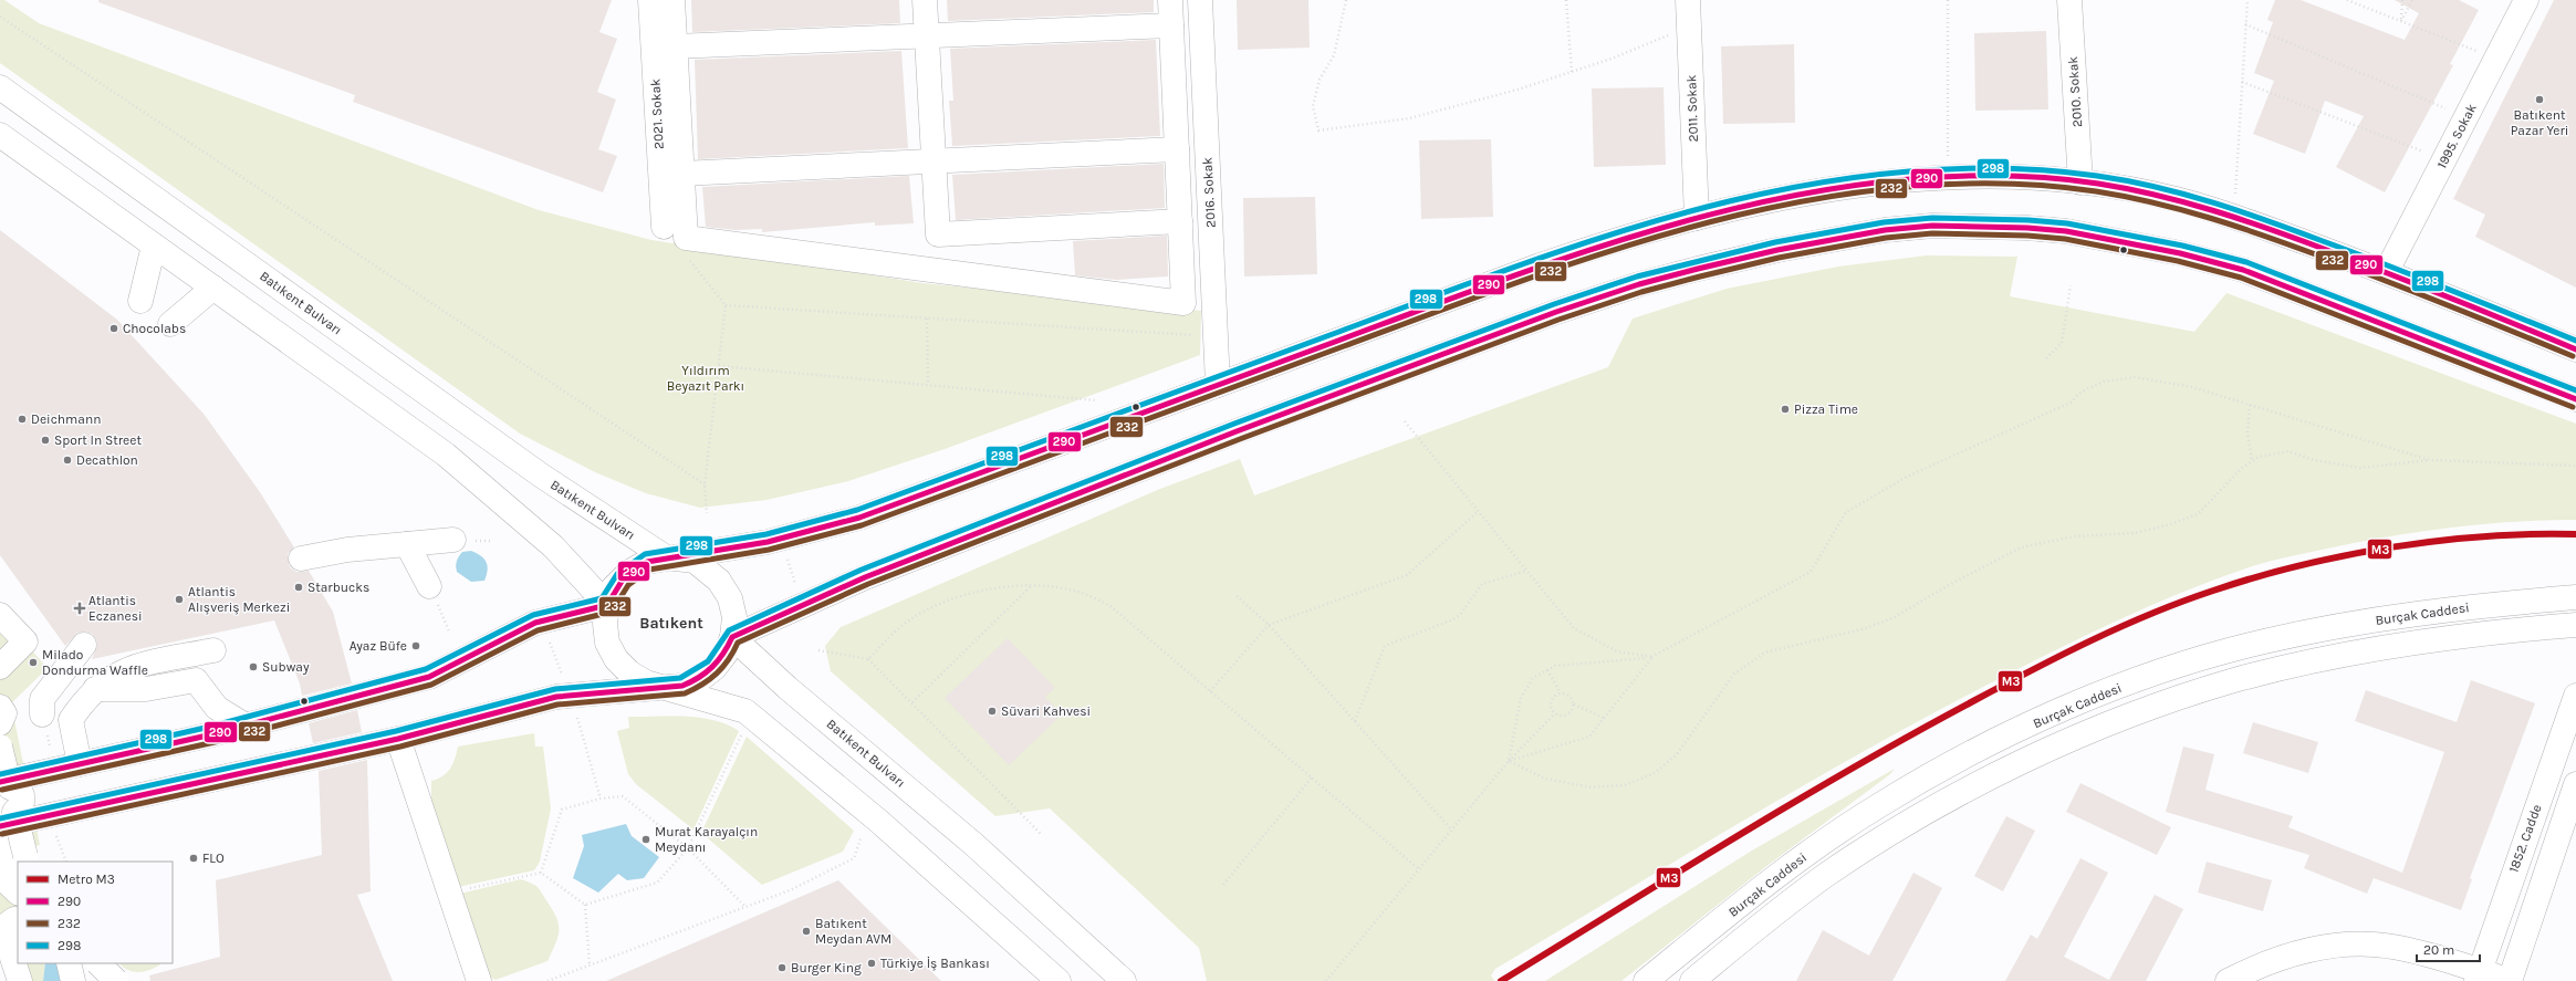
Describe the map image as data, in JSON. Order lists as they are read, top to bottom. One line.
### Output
{"streets":{"main road":["2010. Sokak","2011. Sokak","2021. Sokak","1995. Sokak","2016. Sokak","Batıkent Bulvarı","Burçak Caddesi","1852. Cadde"]},"districts":["Batıkent"],"parks":["Yıldırım Beyazıt Parkı"],"places":{"other":["Batıkent Pazar Yeri","Chocolabs","Pizza Time","Deichmann","Sport In Street","Decathlon","Starbucks","Atlantis Alışveriş Merkezi","Ayaz Büfe","Milado Dondurma Waffle","Subway","Süvari Kahvesi","Murat Karayalçın Meydanı","FLO","Batıkent Meydan AVM","Türkiye İş Bankası","Burger King"],"health":["Atlantis Eczanesi"]},"lines":["transit line 298","transit line 290","transit line 232","metro line M3"],"legend":["Metro M3","290","232","298"],"scale_bar":"20 m"}
